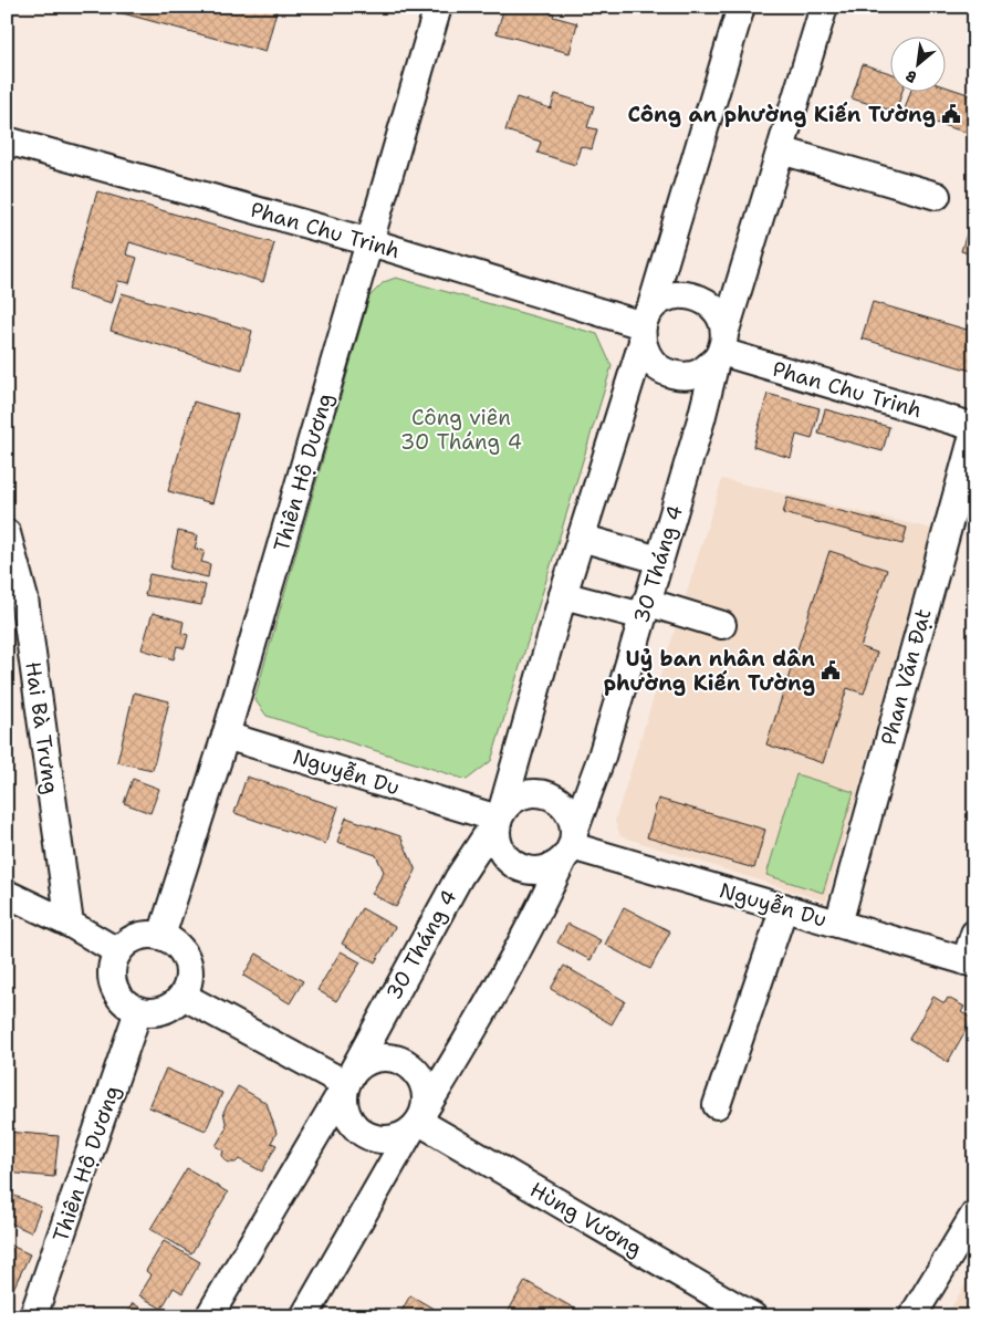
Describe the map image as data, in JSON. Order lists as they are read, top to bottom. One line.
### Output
{"streets":{"street":["Phan Chu Trinh","Thiên Hộ Dương","30 Tháng 4","Phan Văn Đạt","Hai Bà Trưng","Nguyễn Du","Hùng Vương"]},"crossings":[["Phan Chu Trinh","Thiên Hộ Dương"],["Phan Chu Trinh","30 Tháng 4"],["Thiên Hộ Dương","Nguyễn Du"],["30 Tháng 4","Nguyễn Du"],["30 Tháng 4","Hùng Vương"],["Phan Văn Đạt","Nguyễn Du"]],"parks":["Công viên 30 Tháng 4"],"places":{"public building":["Công an phường Kiến Tường","Uỷ ban nhân dân phường Kiến Tường"]},"north":"bottom left"}
